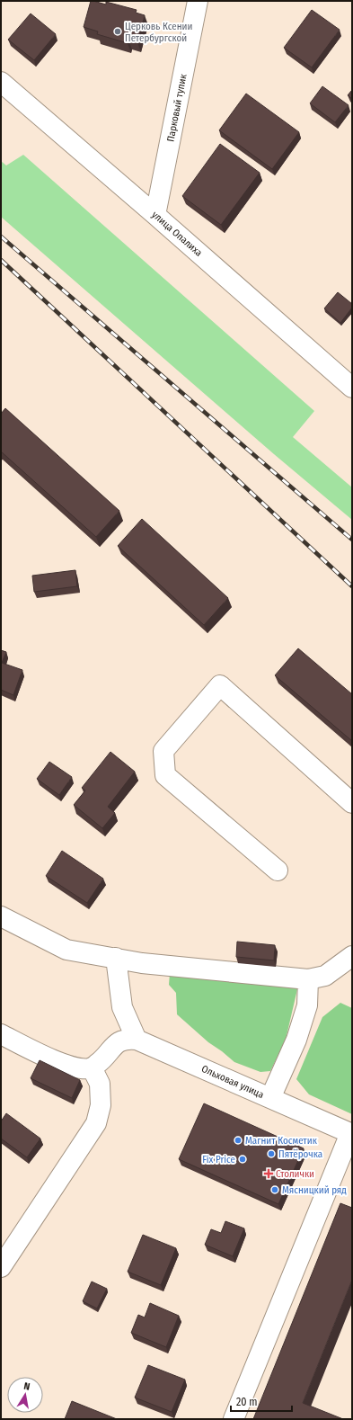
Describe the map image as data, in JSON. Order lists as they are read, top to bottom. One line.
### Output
{"streets":{"street":["Парковый тупик","улица Опалиха","Ольховая улица"]},"crossings":[["Парковый тупик","улица Опалиха"]],"places":{"other":["Церковь Ксении Петербургской","Магнит Косметик","Пятёрочка","Fix Price","Мясницкий ряд"],"health":["Столички"]},"scale_bar":"20 m","north":"top"}
